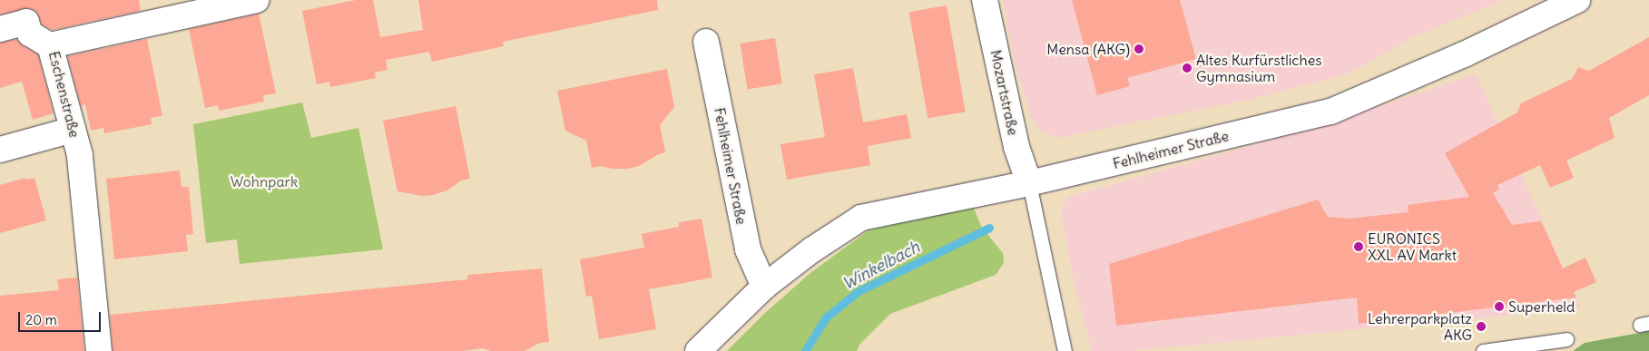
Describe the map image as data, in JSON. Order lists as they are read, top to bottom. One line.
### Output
{"streets":{"street":["Mozartstraße","Eschenstraße","Fehlheimer Straße"]},"crossings":[["Mozartstraße","Fehlheimer Straße"]],"water":["Winkelbach"],"parks":["Wohnpark"],"places":["Mensa (AKG)","Altes Kurfürstliches Gymnasium","EURONICS XXL AV Markt","Superheld","Lehrerparkplatz AKG"],"scale_bar":"20 m"}
